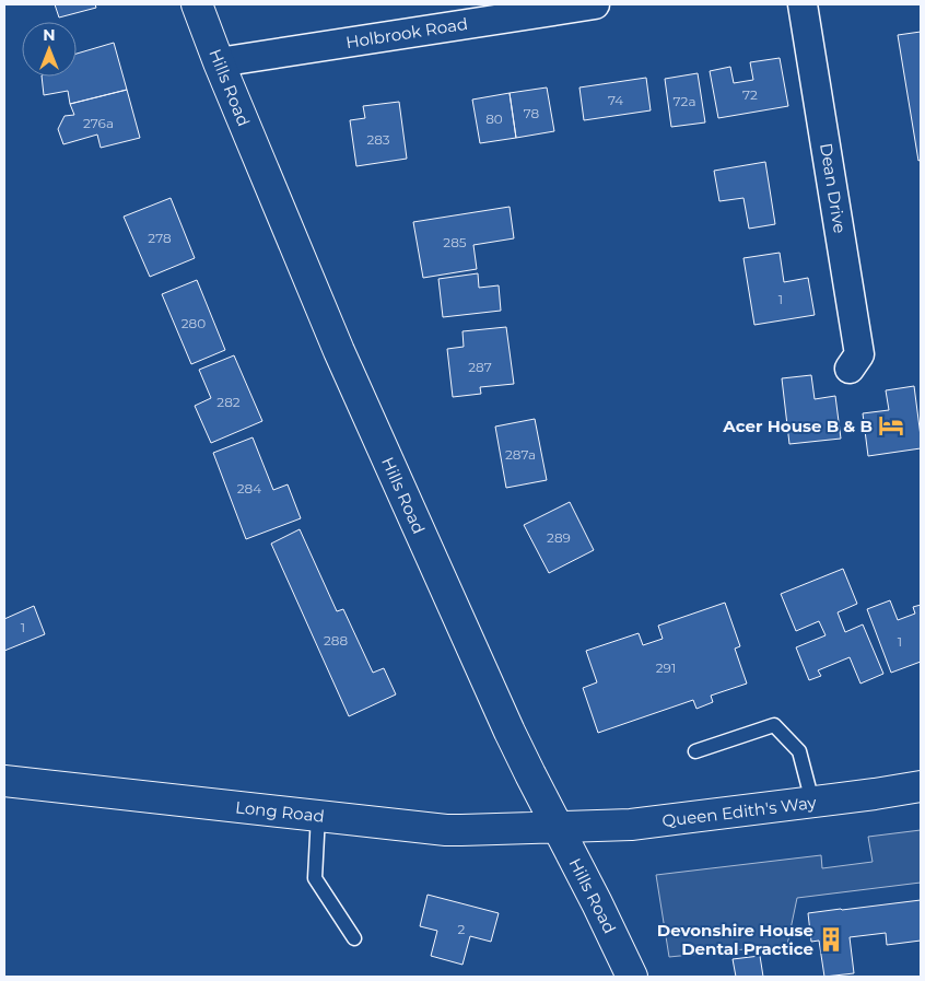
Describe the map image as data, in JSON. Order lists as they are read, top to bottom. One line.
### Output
{"streets":{"main road":["Hills Road","Long Road","Queen Edith's Way"],"street":["Holbrook Road","Dean Drive"]},"crossings":[["Holbrook Road","Hills Road"],["Hills Road","Long Road"],["Hills Road","Queen Edith's Way"],["Long Road","Queen Edith's Way"]],"places":{"hotel":["Acer House B & B"],"building":["Devonshire House Dental Practice"]},"house_numbers":["72","74","72a","78","80","276a","283","278","285","1","280","287","282","287a","284","289","1","288","1","291","2"],"north":"top"}
